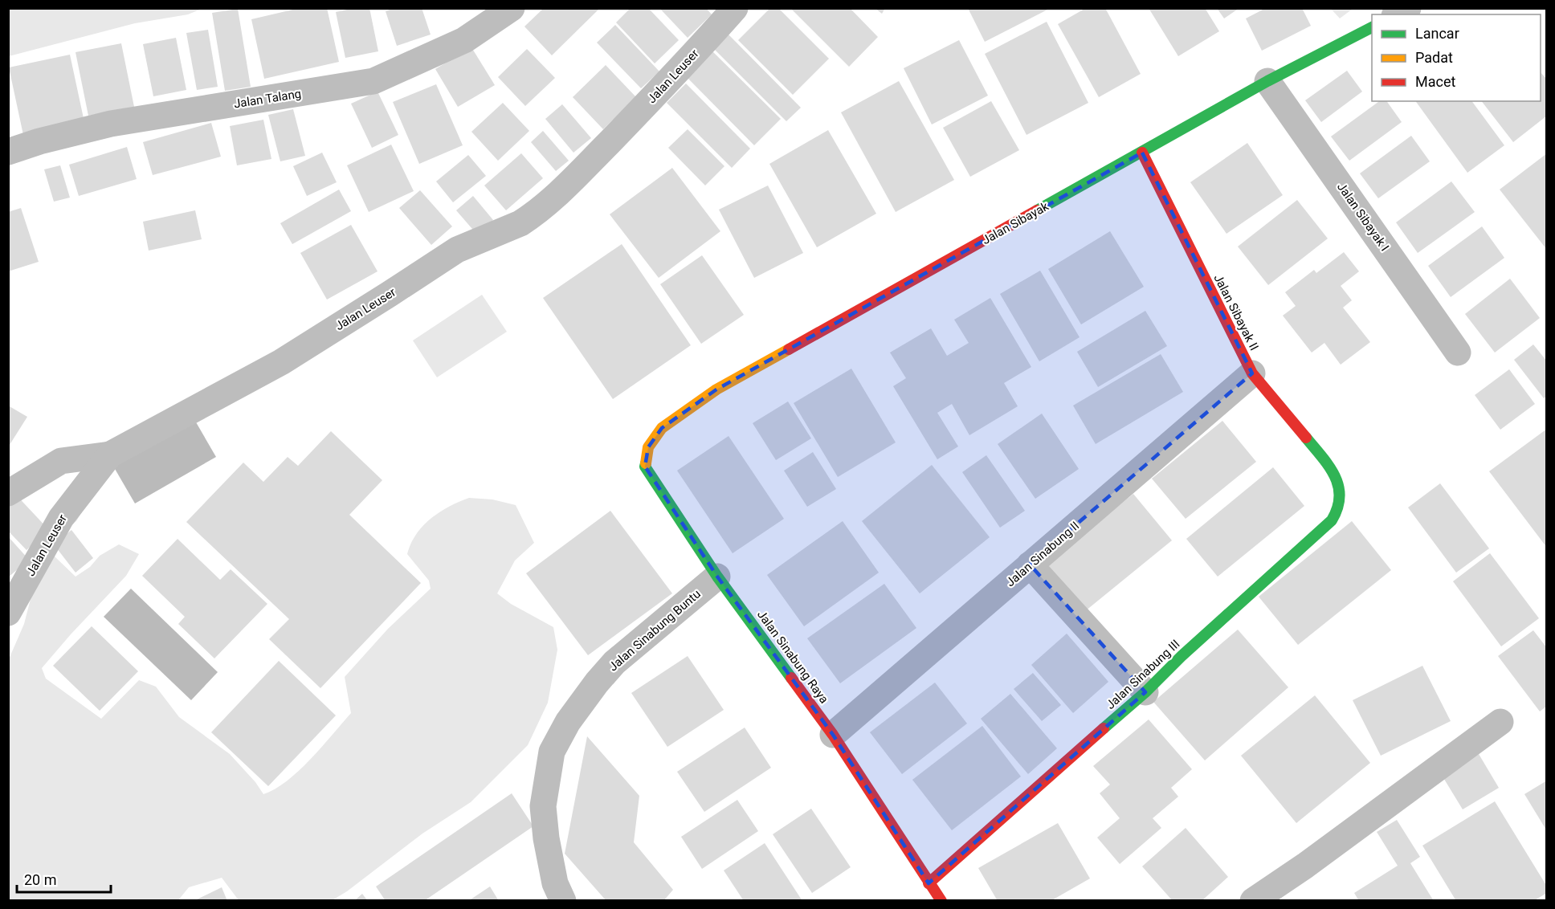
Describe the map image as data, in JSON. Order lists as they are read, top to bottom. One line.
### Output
{"streets":{"street":["Jalan Leuser","Jalan Talang","Jalan Sibayak I","Jalan Sibayak","Jalan Sibayak II","Jalan Sinabung II","Jalan Sinabung Buntu","Jalan Sinabung Raya","Jalan Sinabung III"]},"crossings":[["Jalan Sibayak I","Jalan Sibayak"],["Jalan Sibayak","Jalan Sibayak II"],["Jalan Sibayak","Jalan Sinabung Raya"],["Jalan Sibayak II","Jalan Sinabung II"],["Jalan Sibayak II","Jalan Sinabung III"],["Jalan Sinabung II","Jalan Sinabung Raya"],["Jalan Sinabung Buntu","Jalan Sinabung Raya"],["Jalan Sinabung Raya","Jalan Sinabung III"]],"legend":["Lancar","Padat","Macet"],"scale_bar":"20 m"}
